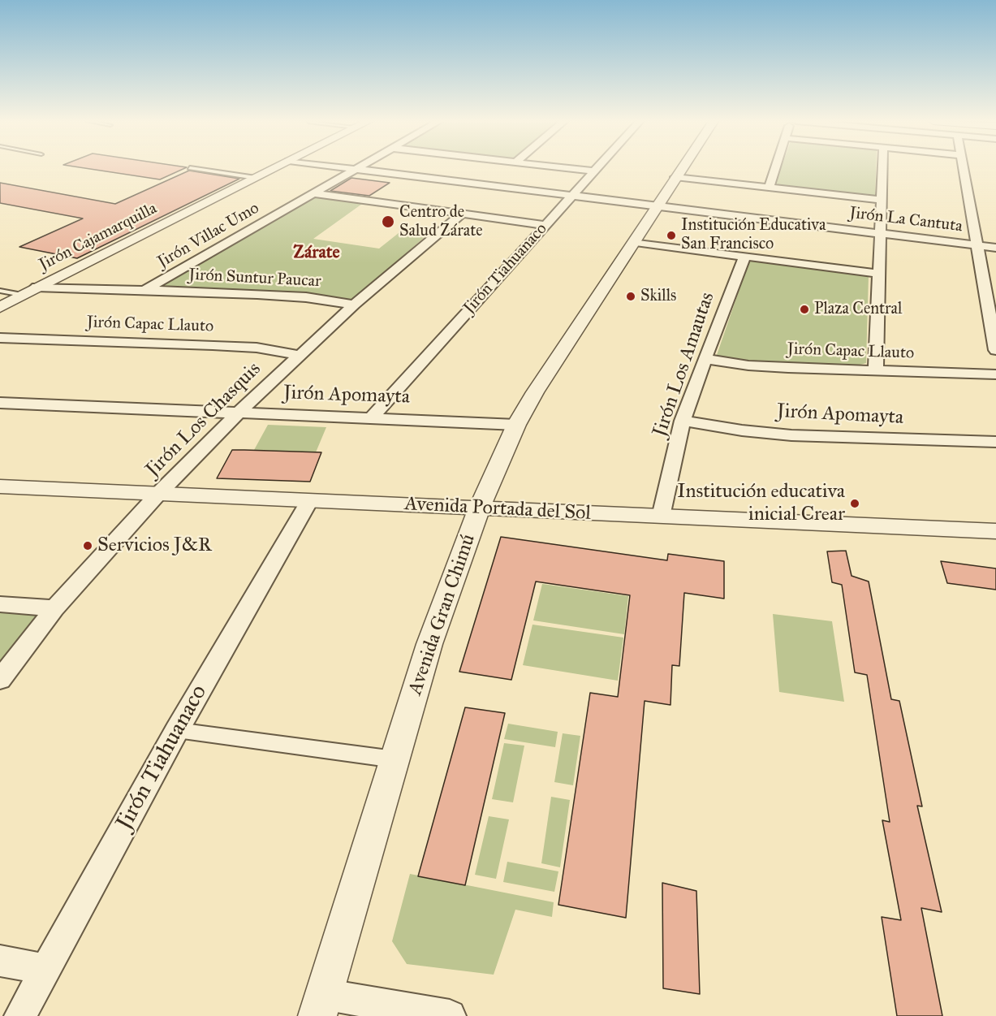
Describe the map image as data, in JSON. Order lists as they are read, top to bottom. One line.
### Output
{"streets":{"street":["Jirón La Cantuta","Jirón Villac Umo","Jirón Cajamarquilla","Jirón Tiahuanaco","Jirón Suntur Paucar","Jirón Capac Llauto","Jirón Los Amautas","Jirón Apomayta","Jirón Los Chasquis","Avenida Portada del Sol","Avenida Gran Chimú"]},"crossings":[["Jirón La Cantuta","Jirón Villac Umo"],["Jirón La Cantuta","Jirón Tiahuanaco"],["Jirón La Cantuta","Avenida Gran Chimú"],["Jirón Villac Umo","Jirón Suntur Paucar"],["Jirón Cajamarquilla","Jirón Suntur Paucar"],["Jirón Tiahuanaco","Jirón Apomayta"],["Jirón Tiahuanaco","Avenida Portada del Sol"],["Jirón Suntur Paucar","Jirón Los Chasquis"],["Jirón Capac Llauto","Jirón Los Amautas"],["Jirón Capac Llauto","Jirón Los Chasquis"],["Jirón Los Amautas","Jirón Apomayta"],["Jirón Los Amautas","Avenida Portada del Sol"],["Jirón Apomayta","Jirón Los Chasquis"],["Jirón Apomayta","Avenida Gran Chimú"],["Jirón Los Chasquis","Avenida Portada del Sol"],["Avenida Portada del Sol","Avenida Gran Chimú"]],"districts":["Zárate"],"places":["Centro de Salud Zárate","Institución Educativa San Francisco","Skills","Plaza Central","Institución educativa inicial Crear","Servicios J&R"]}
